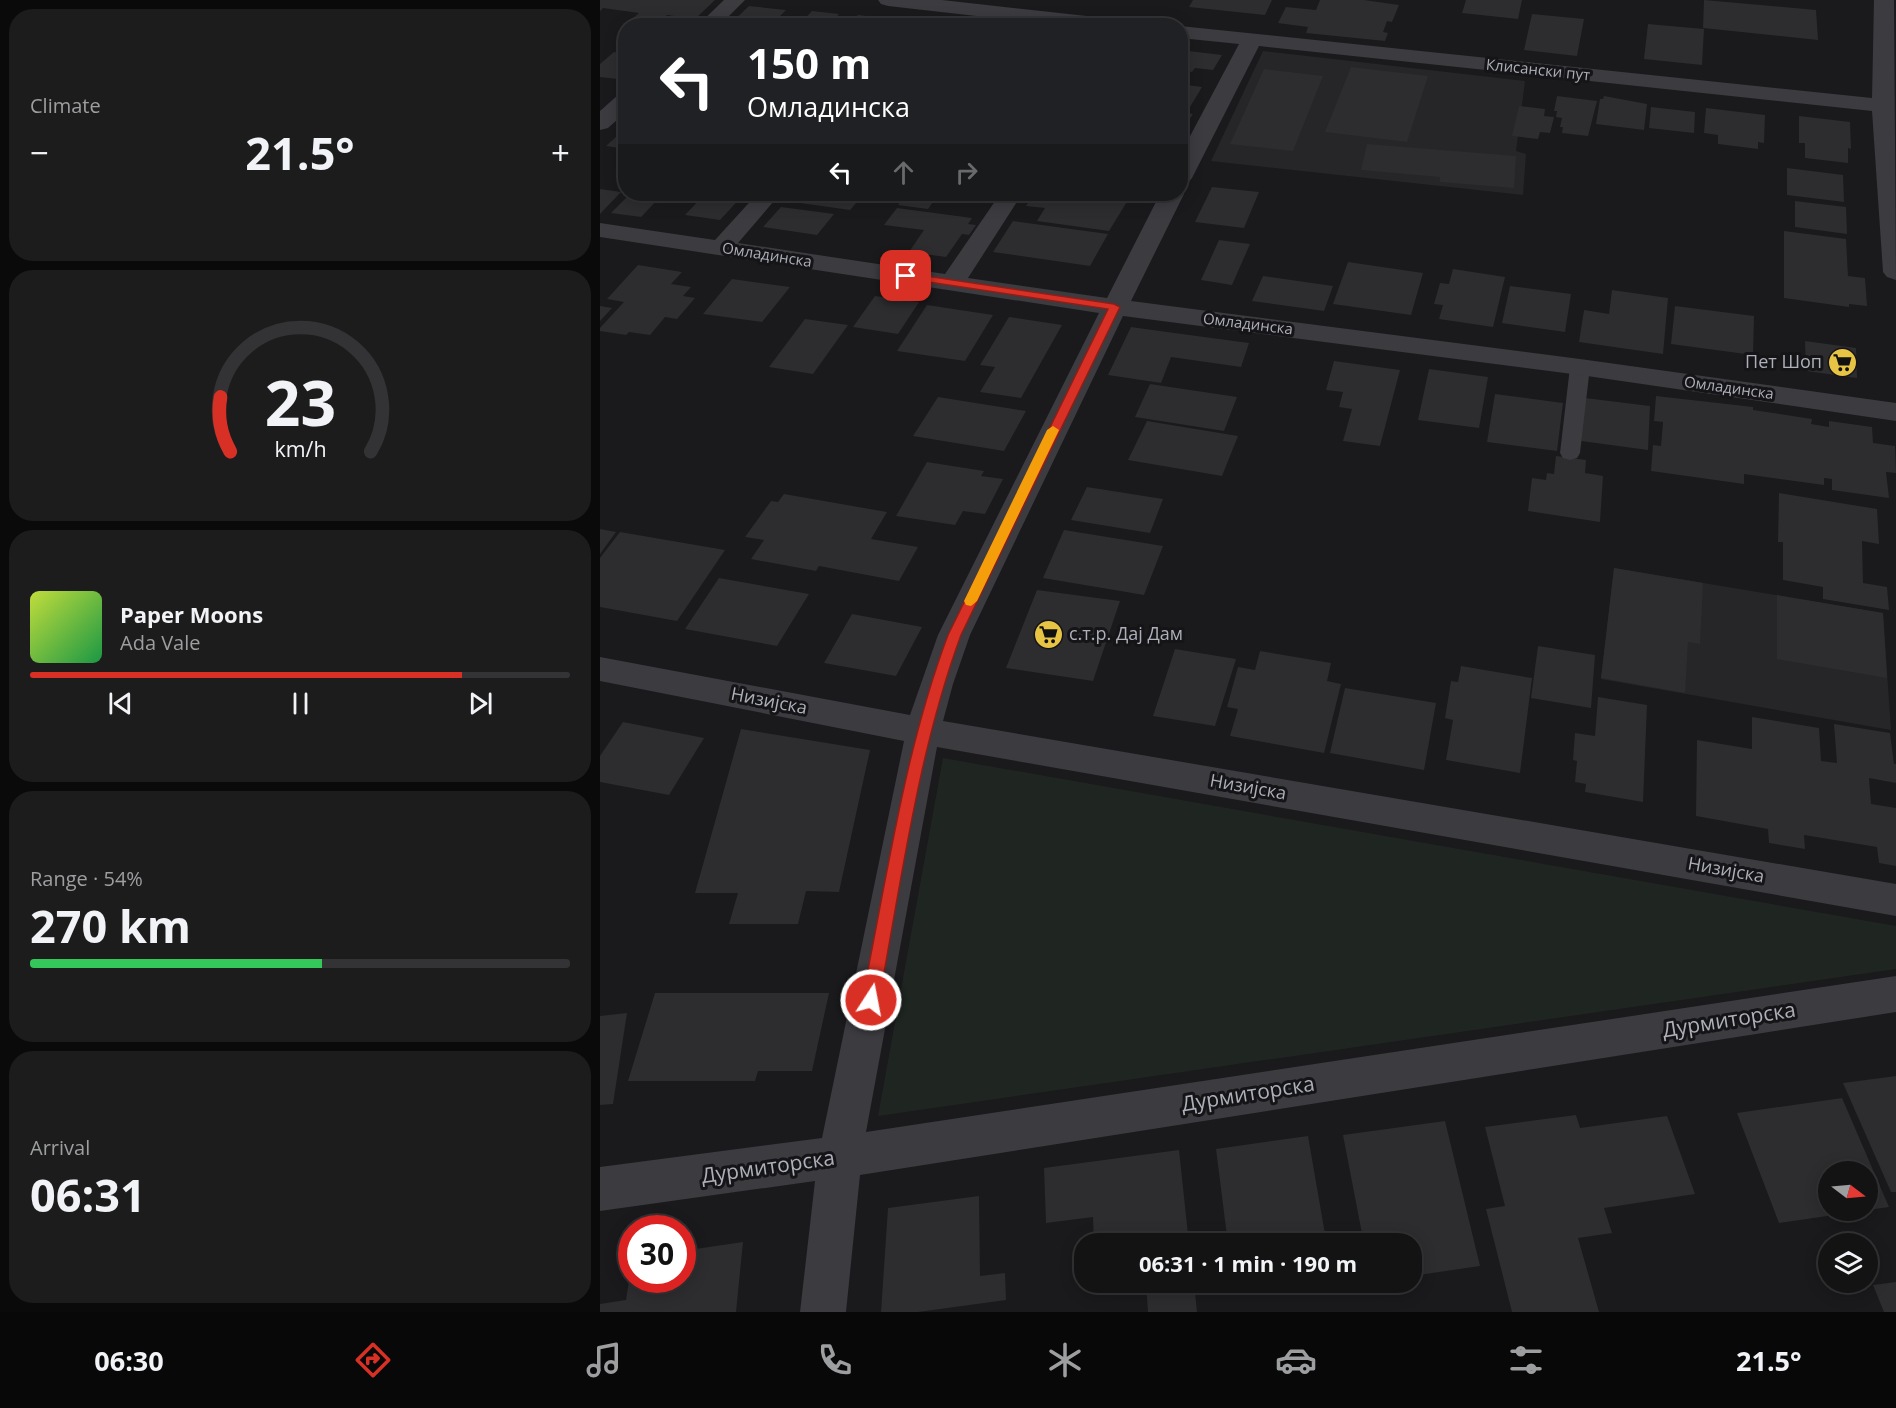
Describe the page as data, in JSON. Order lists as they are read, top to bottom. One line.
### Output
{"streets":{"street":["Клисански пут","Омладинска","Низијска","Дурмиторска"]},"places":{"supermarket":["Пет Шоп","с.т.р. Дај Дам"]},"north":"right","page":{"tile":["Climate",["Range · 54%","270 km"],["Arrival","06:31"]],"turn":["150 m","Омладинска"],"heat":["−","21.5°","+"],"song":["Paper Moons","Ada Vale"],"limit":"30","trip":"06:31 · 1 min · 190 m","tabs":["06:30","21.5°"],"gauge":["23","km/h"]}}
